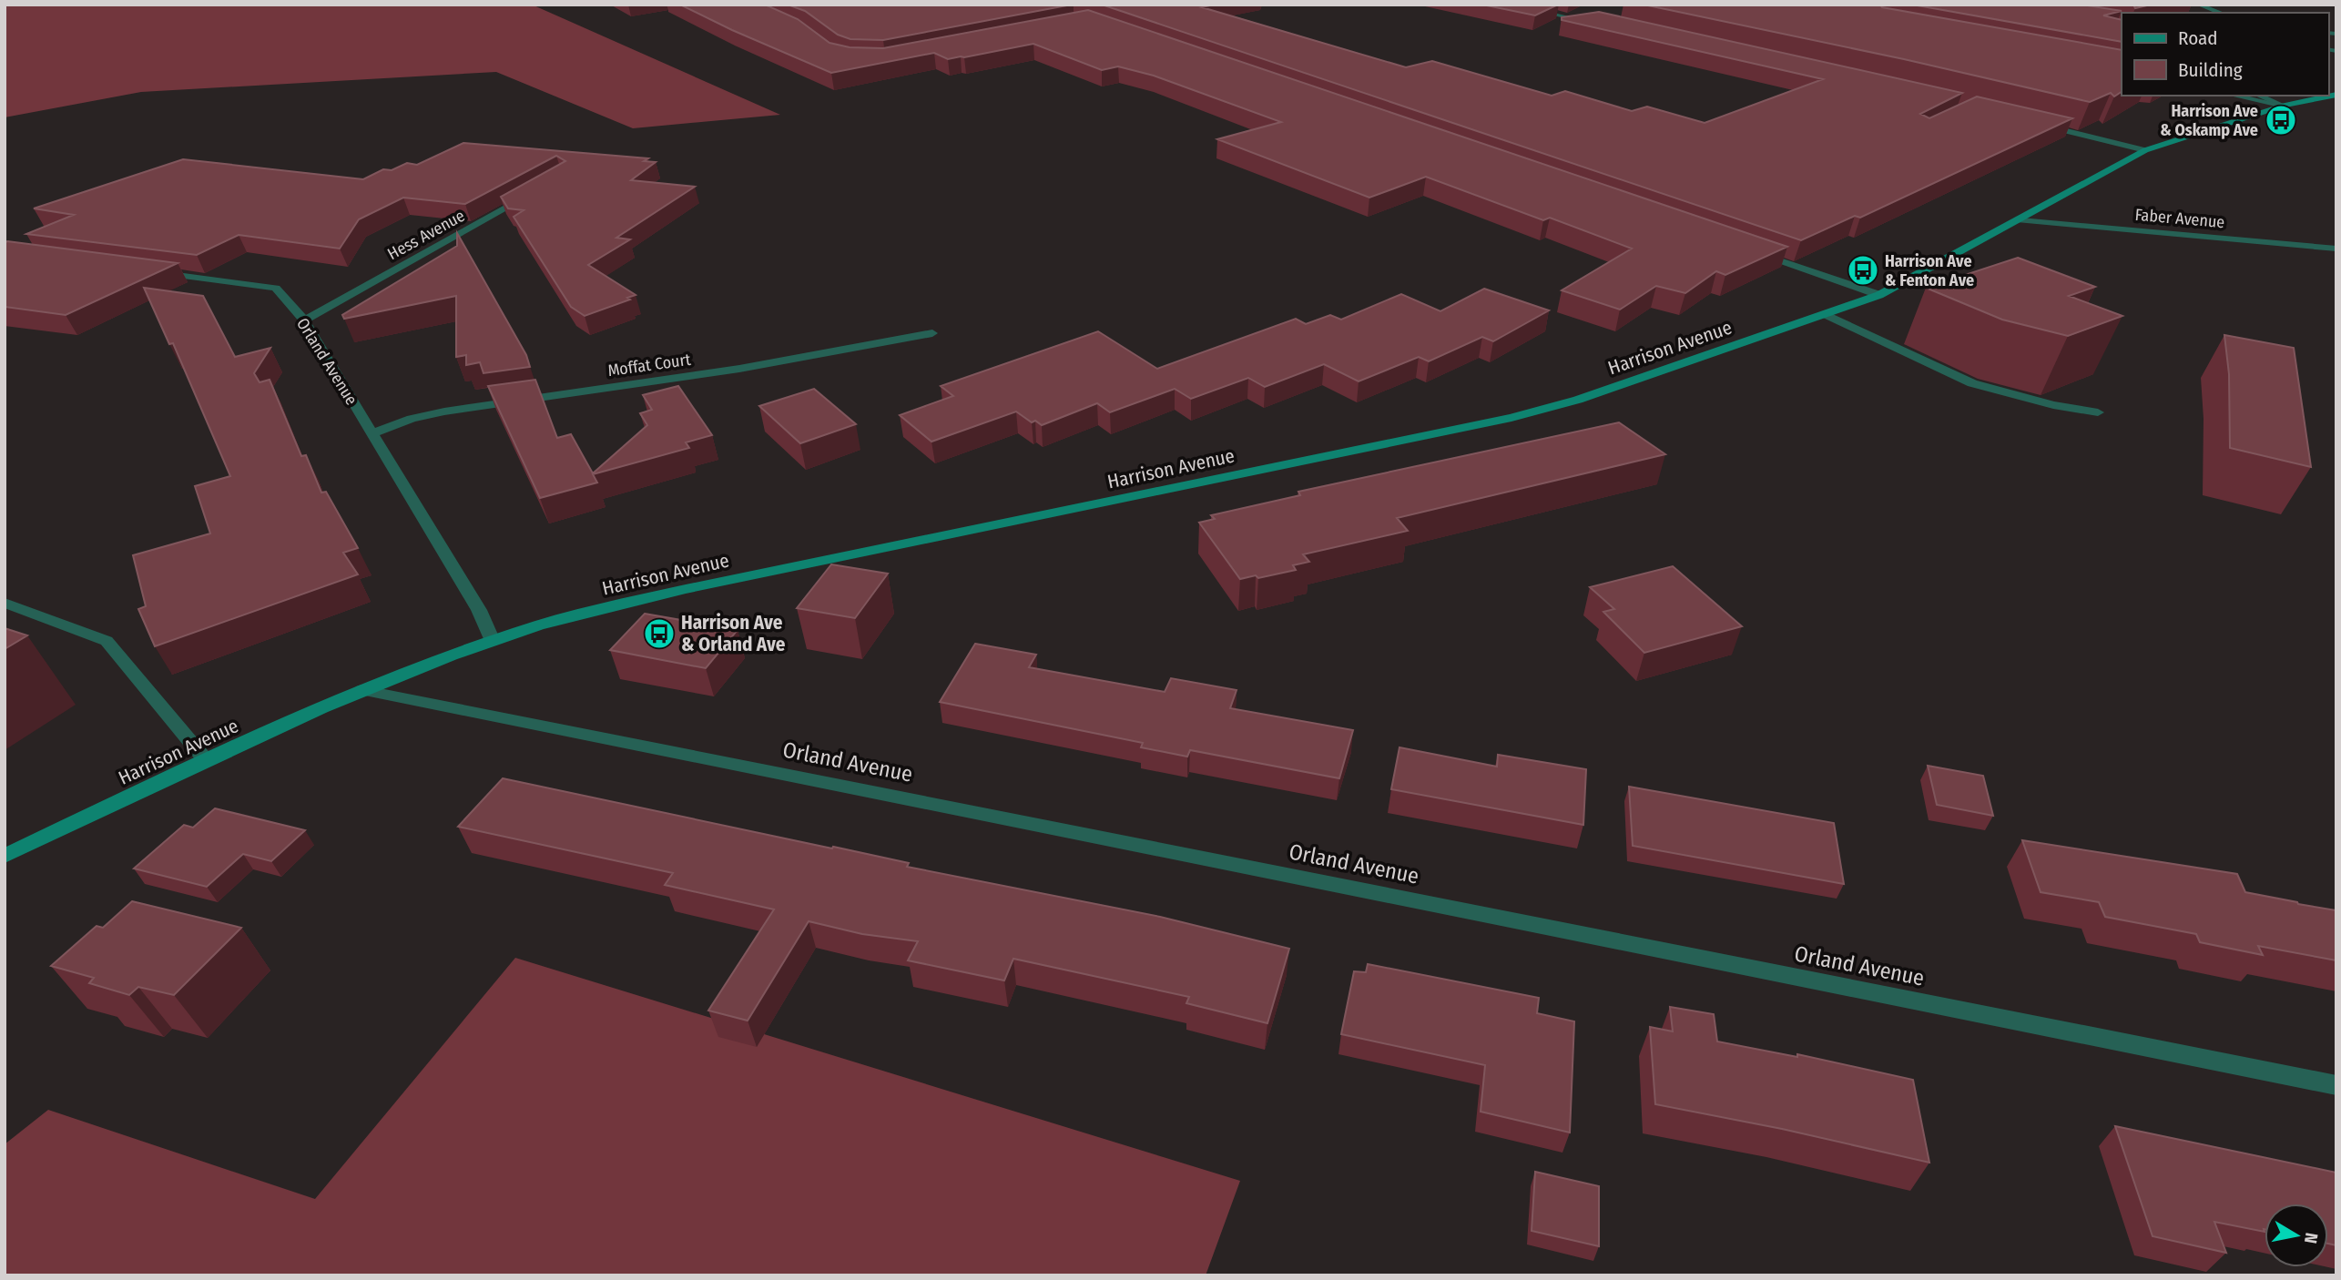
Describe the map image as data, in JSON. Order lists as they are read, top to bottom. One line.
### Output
{"streets":{"main road":["Harrison Avenue"],"street":["Faber Avenue","Hess Avenue","Orland Avenue","Moffat Court"]},"crossings":[["Faber Avenue","Harrison Avenue"],["Hess Avenue","Orland Avenue"],["Harrison Avenue","Orland Avenue"],["Orland Avenue","Moffat Court"]],"places":{"bus stop":["Harrison Ave & Oskamp Ave","Harrison Ave & Fenton Ave","Harrison Ave & Orland Ave"]},"legend":["Road","Building"],"north":"right"}
